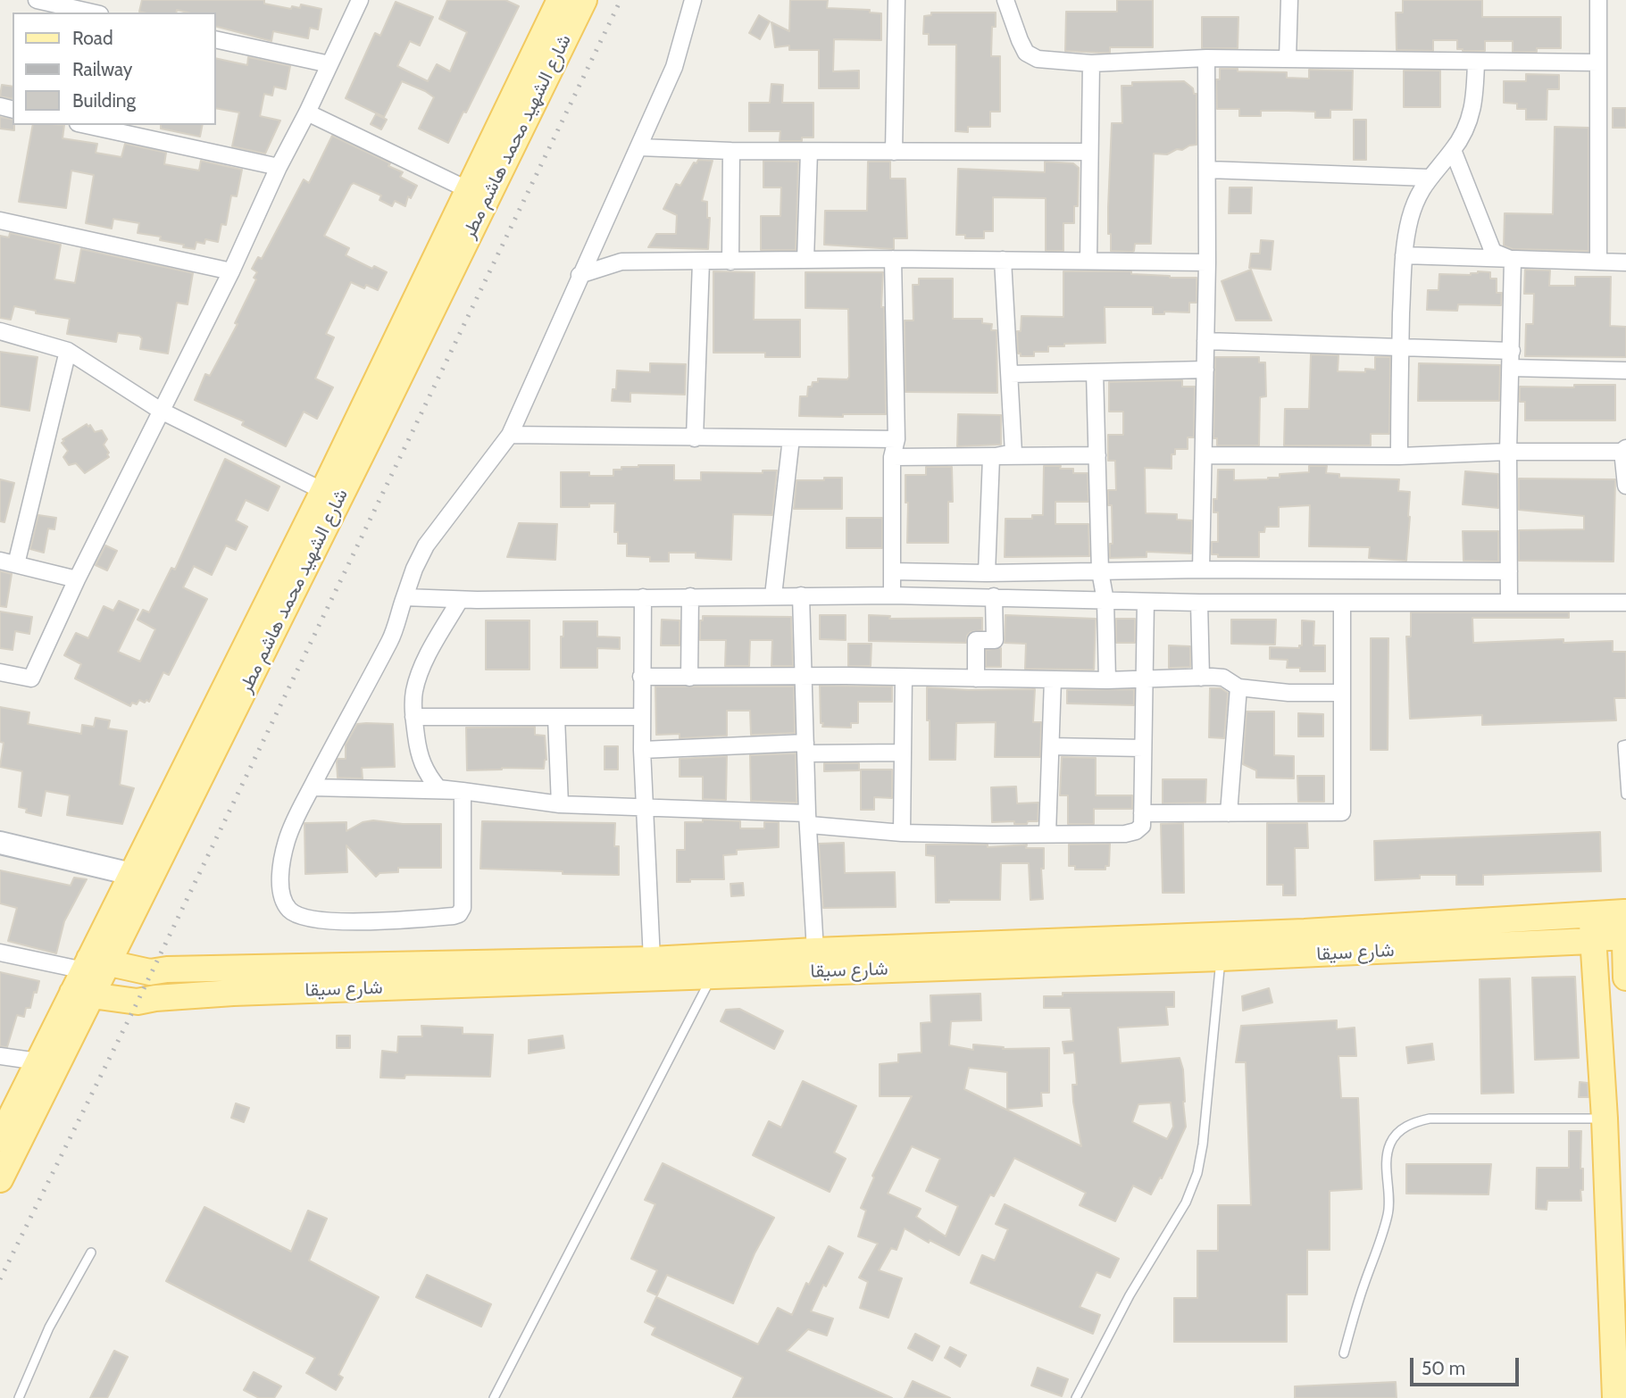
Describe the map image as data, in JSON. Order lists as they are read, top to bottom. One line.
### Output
{"streets":{"main road":["شارع الشهيد محمد هاشم مطر","شارع سيقا"]},"crossings":[["شارع الشهيد محمد هاشم مطر","شارع سيقا"]],"legend":["Road","Railway","Building"],"scale_bar":"50 m"}
